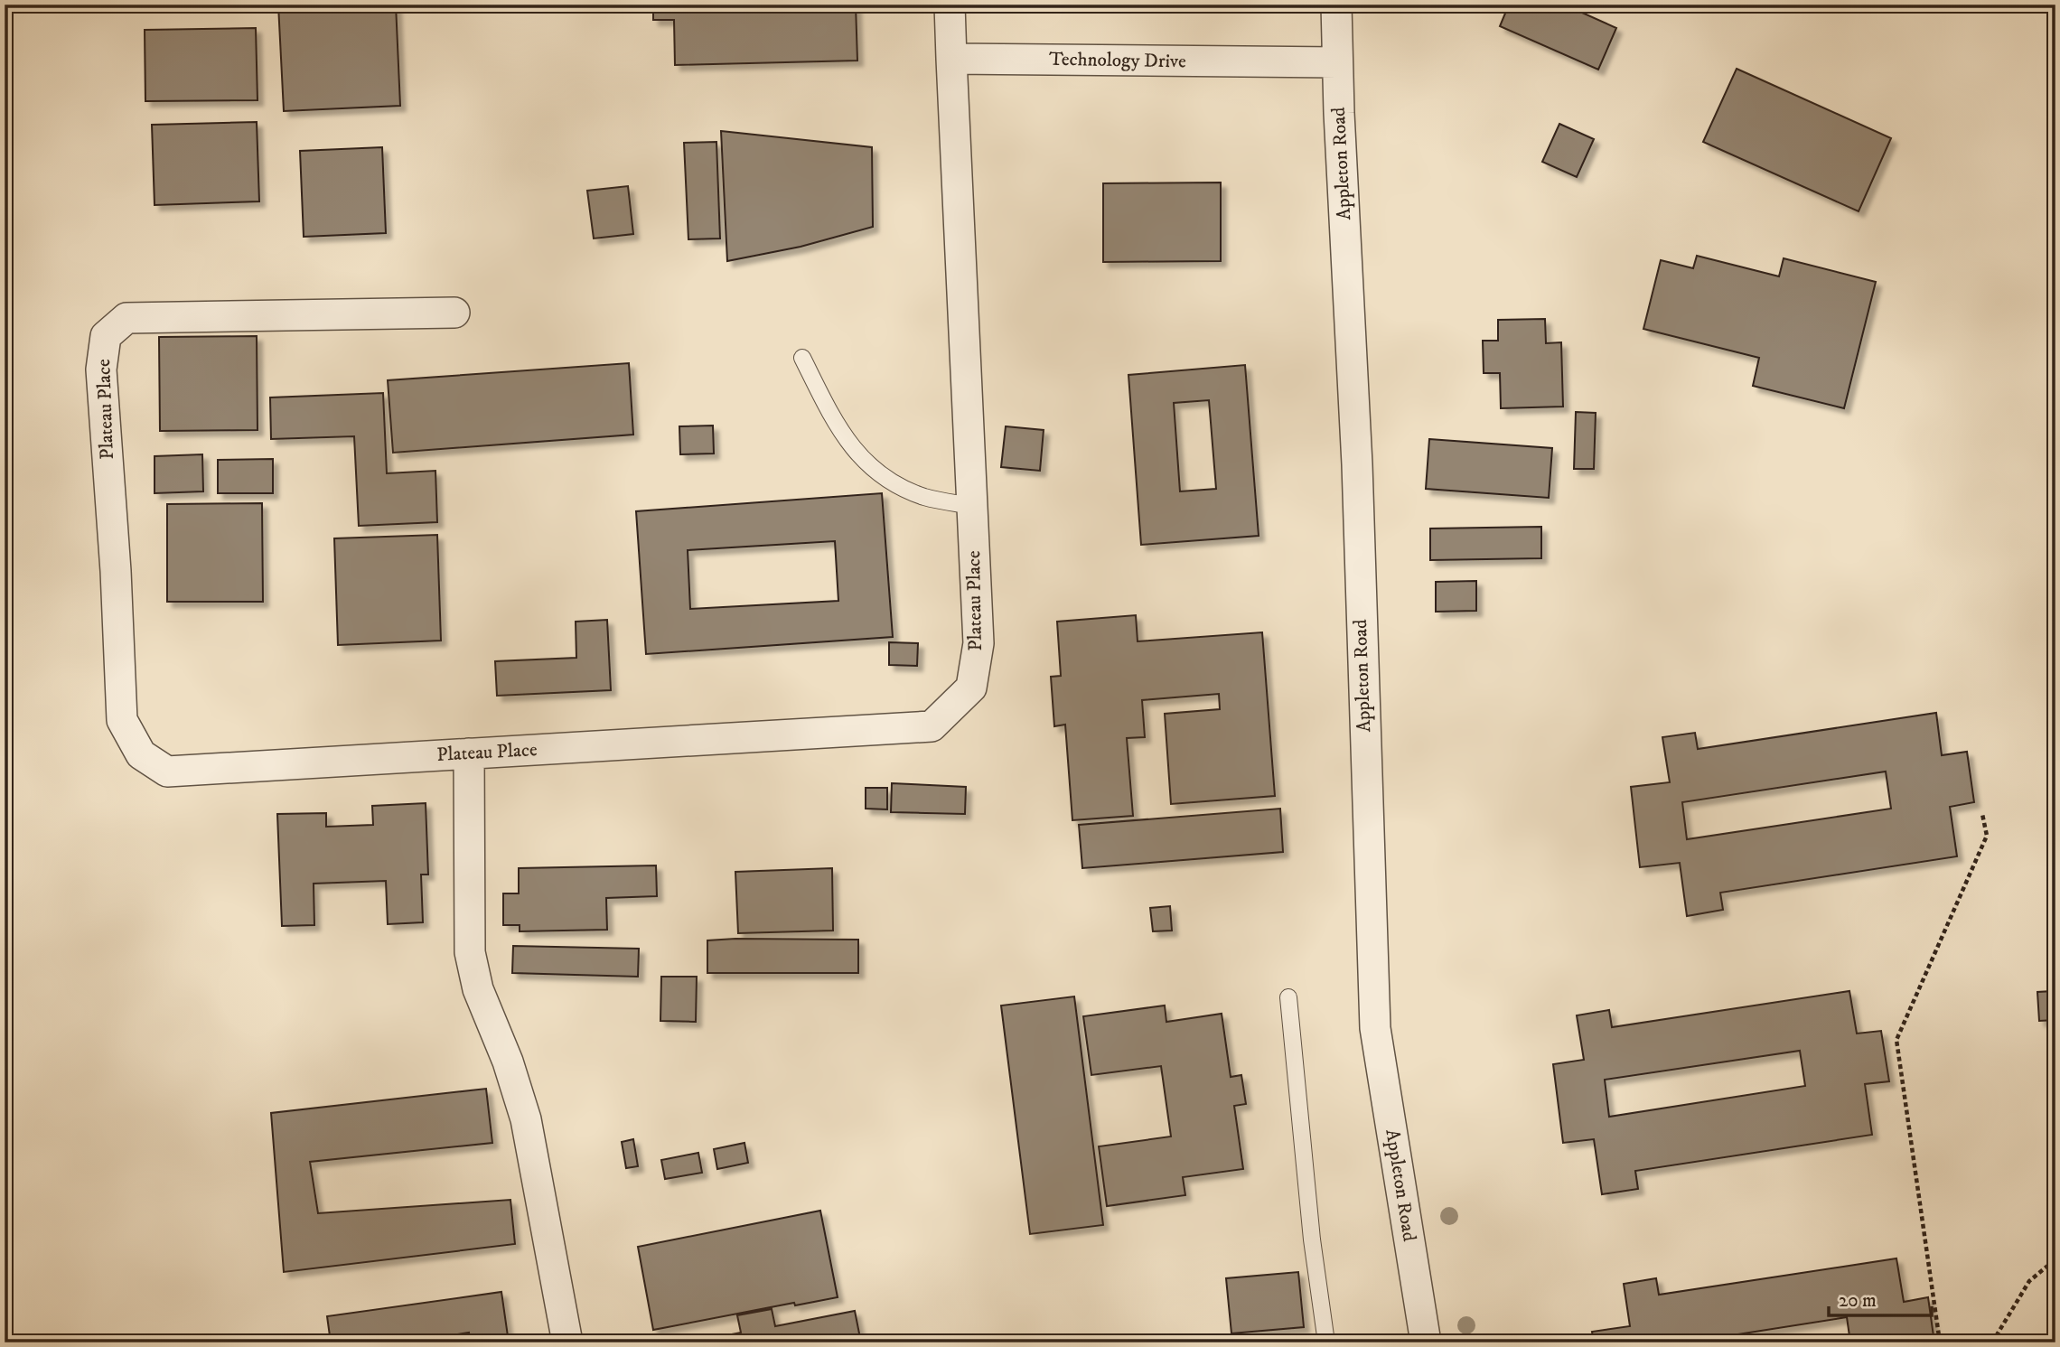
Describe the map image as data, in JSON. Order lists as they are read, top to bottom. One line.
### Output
{"streets":{"street":["Technology Drive","Appleton Road","Plateau Place"]},"crossings":[["Technology Drive","Appleton Road"],["Technology Drive","Plateau Place"]],"scale_bar":"20 m"}
